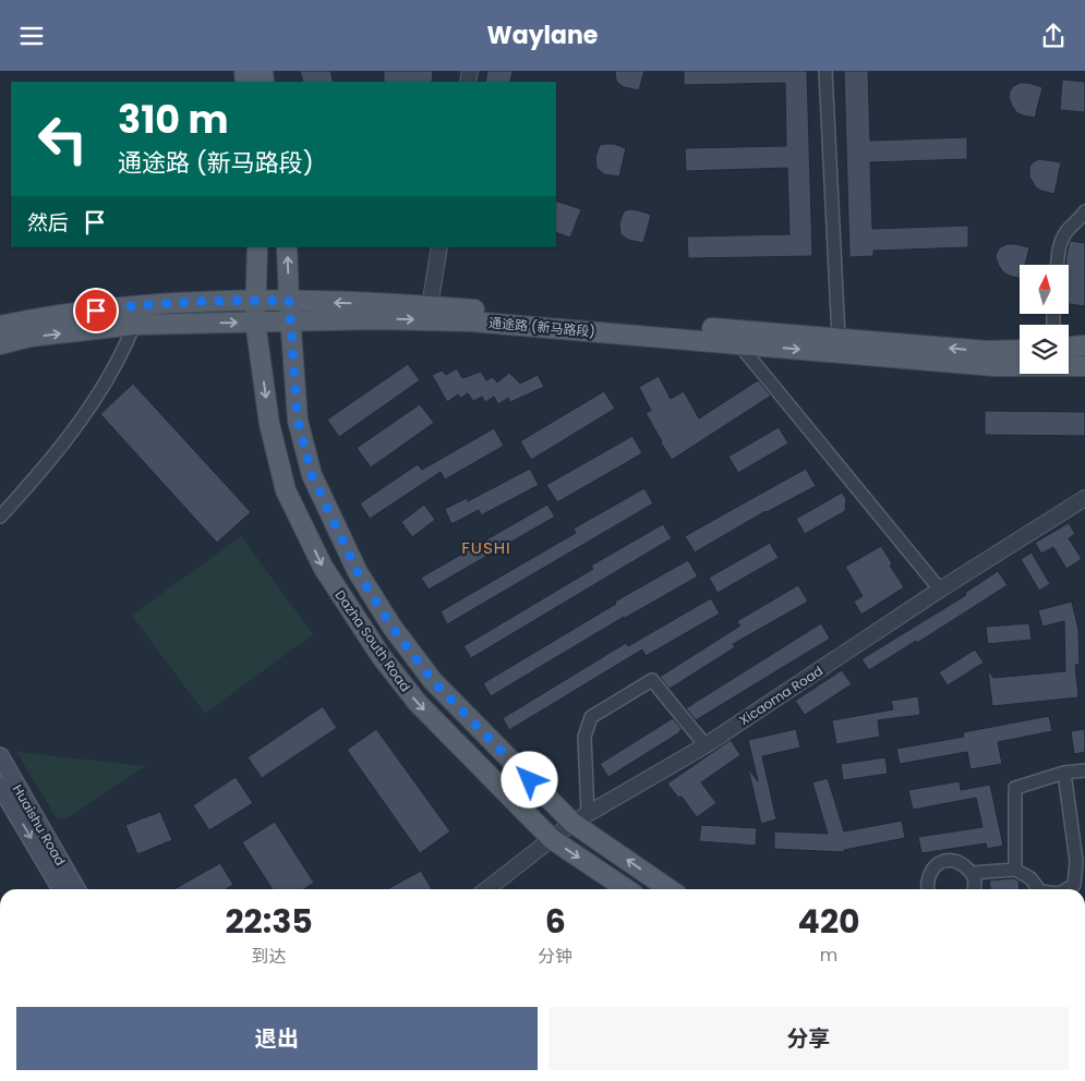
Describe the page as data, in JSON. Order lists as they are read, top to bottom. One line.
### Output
{"streets":{"main road":["通途路 (新马路段)","Dazha South Road","Huaishu Road"],"street":["Xicaoma Road"]},"crossings":[["通途路 (新马路段)","Dazha South Road"],["Dazha South Road","Xicaoma Road"]],"districts":["FUSHI"],"north":"top","page":{"header":"Waylane","turn":["310 m","通途路 (新马路段)"],"then":"然后","eta":["22:35","到达","6","分钟","420","m"],"buttons":["退出","分享"]}}
